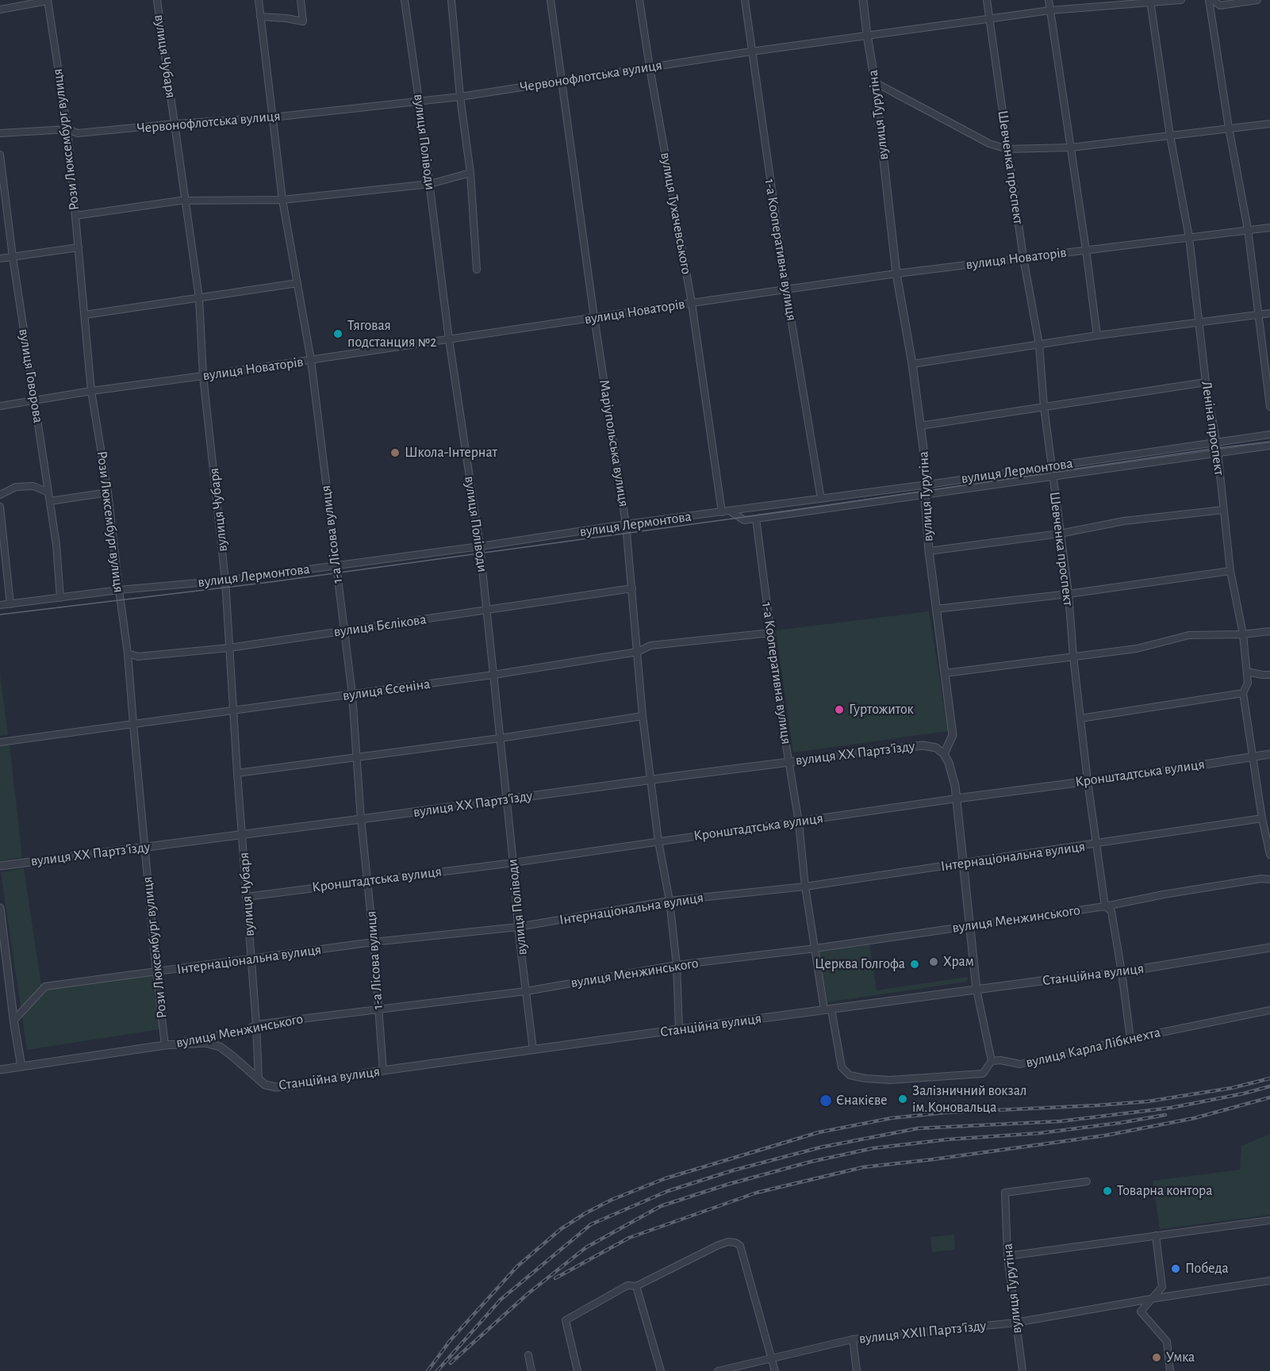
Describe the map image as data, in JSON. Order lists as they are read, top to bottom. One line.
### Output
{"streets":{"street":["вулиця Чубаря","Червонофлотська вулиця","вулиця Турутіна","Рози Люксембург вулиця","вулиця Поліводи","Шевченка проспект","вулиця Тухачевського","1-а Кооперативна вулиця","вулиця Новаторів","вулиця Говорова","Леніна проспект","Маріупольська вулиця","вулиця Лермонтова","1-а Лісова вулиця","вулиця Бєлікова","вулиця Єсеніна","вулиця XX Партз'їзду","Кронштадтська вулиця","Інтернаціональна вулиця","вулиця Менжинського","Станційна вулиця","вулиця Карла Лібкнехта","вулиця XXII Партз'їзду"]},"crossings":[["вулиця Чубаря","Червонофлотська вулиця"],["вулиця Чубаря","вулиця Новаторів"],["вулиця Чубаря","вулиця Лермонтова"],["вулиця Чубаря","вулиця Бєлікова"],["вулиця Чубаря","вулиця Єсеніна"],["вулиця Чубаря","вулиця XX Партз'їзду"],["вулиця Чубаря","Кронштадтська вулиця"],["вулиця Чубаря","Інтернаціональна вулиця"],["вулиця Чубаря","вулиця Менжинського"],["вулиця Чубаря","Станційна вулиця"],["Червонофлотська вулиця","вулиця Турутіна"],["Червонофлотська вулиця","Рози Люксембург вулиця"],["Червонофлотська вулиця","вулиця Поліводи"],["Червонофлотська вулиця","Шевченка проспект"],["Червонофлотська вулиця","вулиця Тухачевського"],["Червонофлотська вулиця","1-а Кооперативна вулиця"],["Червонофлотська вулиця","Леніна проспект"],["Червонофлотська вулиця","Маріупольська вулиця"],["Червонофлотська вулиця","1-а Лісова вулиця"],["вулиця Турутіна","вулиця Новаторів"],["вулиця Турутіна","вулиця Лермонтова"],["вулиця Турутіна","вулиця XX Партз'їзду"],["вулиця Турутіна","вулиця XXII Партз'їзду"],["Рози Люксембург вулиця","вулиця Новаторів"],["Рози Люксембург вулиця","вулиця Лермонтова"],["Рози Люксембург вулиця","вулиця Бєлікова"],["Рози Люксембург вулиця","вулиця Єсеніна"],["Рози Люксембург вулиця","вулиця XX Партз'їзду"],["Рози Люксембург вулиця","Інтернаціональна вулиця"],["Рози Люксембург вулиця","вулиця Менжинського"],["Рози Люксембург вулиця","Станційна вулиця"],["вулиця Поліводи","вулиця Новаторів"],["вулиця Поліводи","вулиця Лермонтова"],["вулиця Поліводи","вулиця Бєлікова"],["вулиця Поліводи","вулиця Єсеніна"],["вулиця Поліводи","вулиця XX Партз'їзду"],["вулиця Поліводи","Кронштадтська вулиця"],["вулиця Поліводи","Інтернаціональна вулиця"],["вулиця Поліводи","вулиця Менжинського"],["вулиця Поліводи","Станційна вулиця"],["Шевченка проспект","вулиця Новаторів"],["Шевченка проспект","вулиця Лермонтова"],["Шевченка проспект","Кронштадтська вулиця"],["Шевченка проспект","Інтернаціональна вулиця"],["Шевченка проспект","вулиця Менжинського"],["Шевченка проспект","Станційна вулиця"],["Шевченка проспект","вулиця Карла Лібкнехта"],["вулиця Тухачевського","вулиця Новаторів"],["вулиця Тухачевського","вулиця Лермонтова"],["1-а Кооперативна вулиця","вулиця Новаторів"],["1-а Кооперативна вулиця","вулиця Лермонтова"],["1-а Кооперативна вулиця","вулиця Єсеніна"],["1-а Кооперативна вулиця","вулиця XX Партз'їзду"],["1-а Кооперативна вулиця","Кронштадтська вулиця"],["1-а Кооперативна вулиця","Інтернаціональна вулиця"],["1-а Кооперативна вулиця","вулиця Менжинського"],["1-а Кооперативна вулиця","Станційна вулиця"],["вулиця Новаторів","вулиця Говорова"],["вулиця Новаторів","Леніна проспект"],["вулиця Новаторів","Маріупольська вулиця"],["вулиця Новаторів","1-а Лісова вулиця"],["вулиця Говорова","вулиця Лермонтова"],["Леніна проспект","вулиця Лермонтова"],["Леніна проспект","Кронштадтська вулиця"],["Леніна проспект","Інтернаціональна вулиця"],["Маріупольська вулиця","вулиця Лермонтова"],["Маріупольська вулиця","вулиця Бєлікова"],["Маріупольська вулиця","вулиця Єсеніна"],["Маріупольська вулиця","вулиця XX Партз'їзду"],["Маріупольська вулиця","Кронштадтська вулиця"],["Маріупольська вулиця","Інтернаціональна вулиця"],["Маріупольська вулиця","вулиця Менжинського"],["Маріупольська вулиця","Станційна вулиця"],["вулиця Лермонтова","1-а Лісова вулиця"],["1-а Лісова вулиця","вулиця Бєлікова"],["1-а Лісова вулиця","вулиця Єсеніна"],["1-а Лісова вулиця","вулиця XX Партз'їзду"],["1-а Лісова вулиця","Кронштадтська вулиця"],["1-а Лісова вулиця","Інтернаціональна вулиця"],["1-а Лісова вулиця","вулиця Менжинського"],["1-а Лісова вулиця","Станційна вулиця"],["вулиця Менжинського","Станційна вулиця"]],"places":["Тяговая подстанция №2","Школа-Інтернат","Гуртожиток","Храм","Церква Голгофа","Залізничний вокзал ім.Коновальца","Єнакієве","Товарна контора","Победа","Умка"]}
